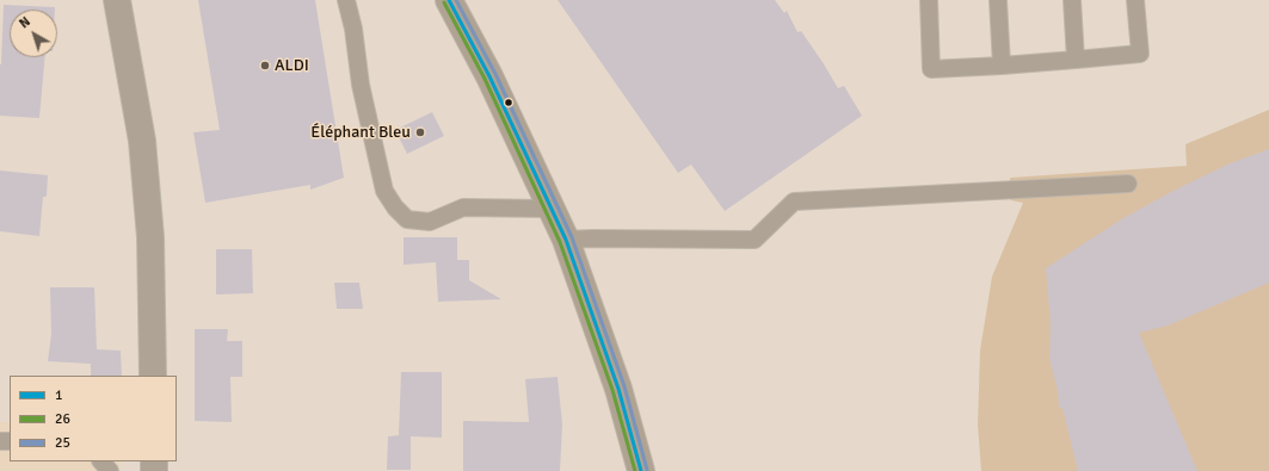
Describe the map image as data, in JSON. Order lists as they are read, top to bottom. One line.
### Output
{"places":["ALDI","Éléphant Bleu"],"lines":["transit line 1","transit line 25","transit line 26"],"legend":["1","26","25"],"north":"top left"}
